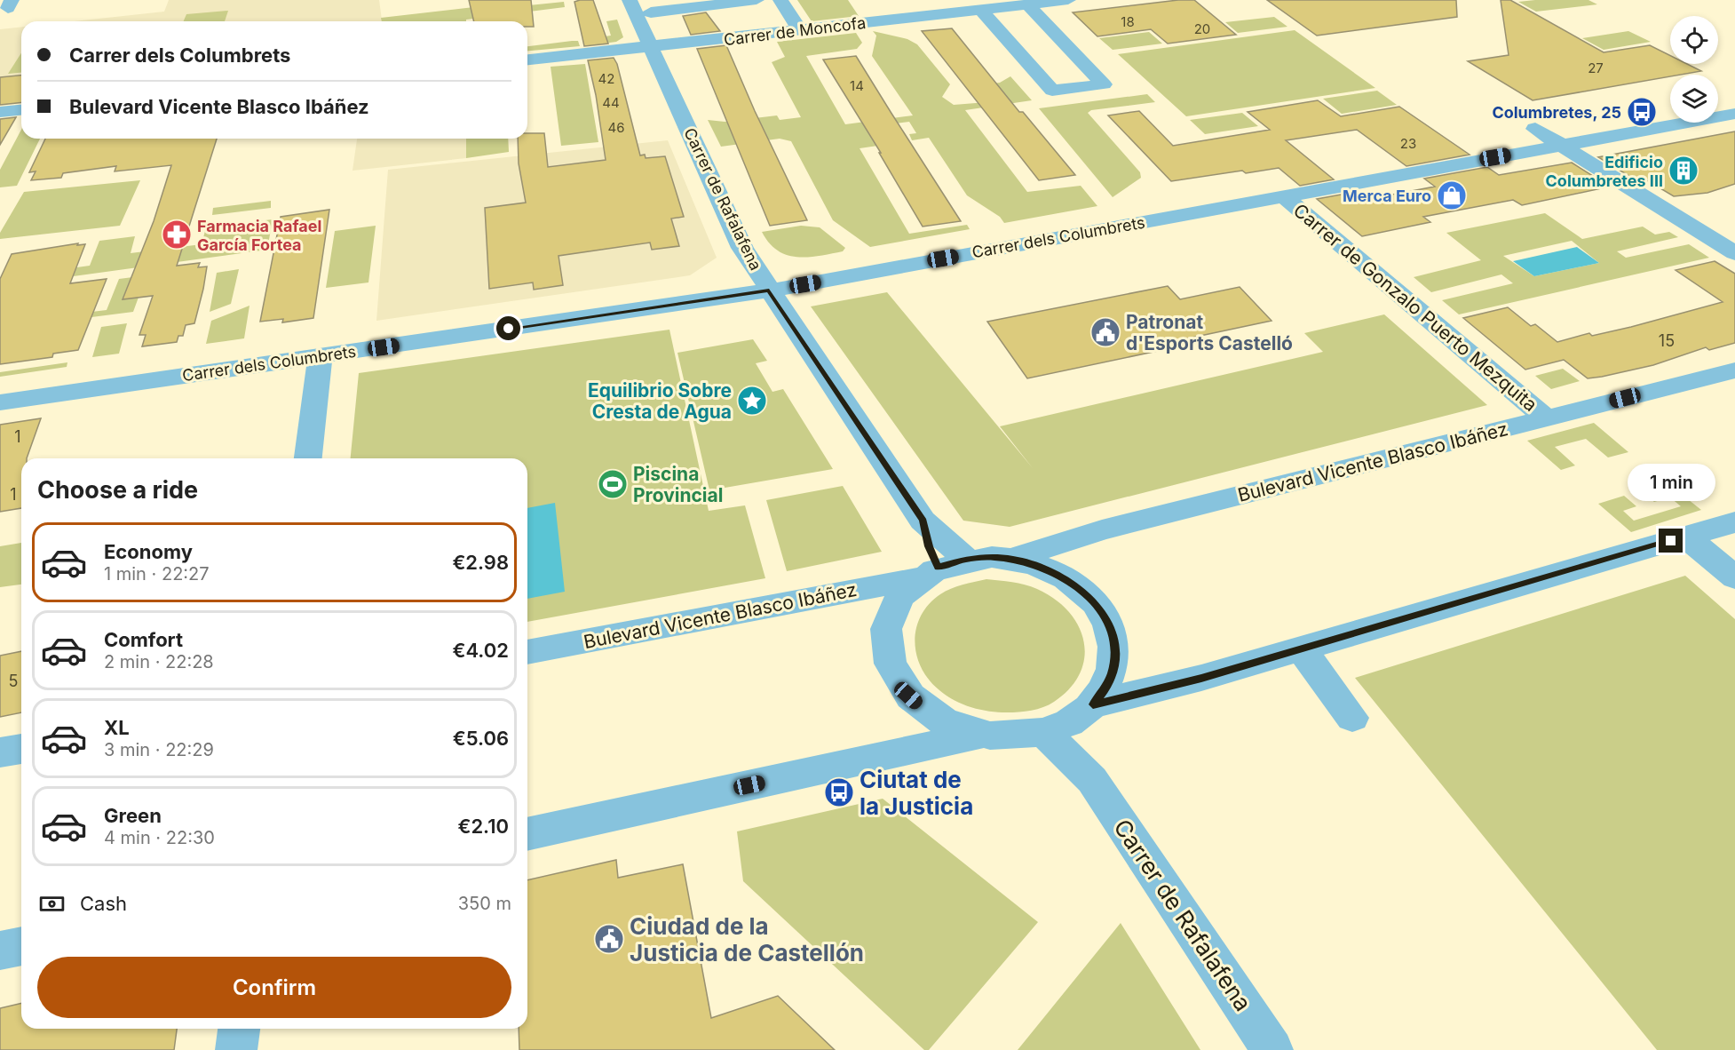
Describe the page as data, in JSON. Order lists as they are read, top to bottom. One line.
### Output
{"streets":{"street":["Carrer de Moncofa","Carrer de Rafalafena","Carrer dels Columbrets","Carrer de Gonzalo Puerto Mezquita","Bulevard Vicente Blasco Ibáñez"]},"crossings":[["Carrer de Moncofa","Carrer de Rafalafena"],["Carrer de Rafalafena","Carrer dels Columbrets"],["Carrer de Rafalafena","Bulevard Vicente Blasco Ibáñez"],["Carrer dels Columbrets","Carrer de Gonzalo Puerto Mezquita"],["Carrer de Gonzalo Puerto Mezquita","Bulevard Vicente Blasco Ibáñez"]],"places":{"bus stop":["Columbretes, 25","Ciutat de la Justicia"],"building":["Edificio Columbretes III"],"shop":["Merca Euro"],"pharmacy":["Farmacia Rafael García Fortea"],"public building":["Patronat d'Esports Castelló","Ciudad de la Justicia de Castellón"],"place":["Equilibrio Sobre Cresta de Agua"],"sports":["Piscina Provincial"]},"house_numbers":["18","20","27","42","14","44","46","23","15","1","1","5"],"page":{"banner":["Carrer dels Columbrets","Bulevard Vicente Blasco Ibáñez"],"heading":"Choose a ride","bubble":"1 min","list":[{"name":"Economy","note":"1 min · 22:27","value":"€2.98"},{"name":"Comfort","note":"2 min · 22:28","value":"€4.02"},{"name":"XL","note":"3 min · 22:29","value":"€5.06"},{"name":"Green","note":"4 min · 22:30","value":"€2.10"}],"pay":["Cash","350 m"],"buttons":"Confirm"}}
